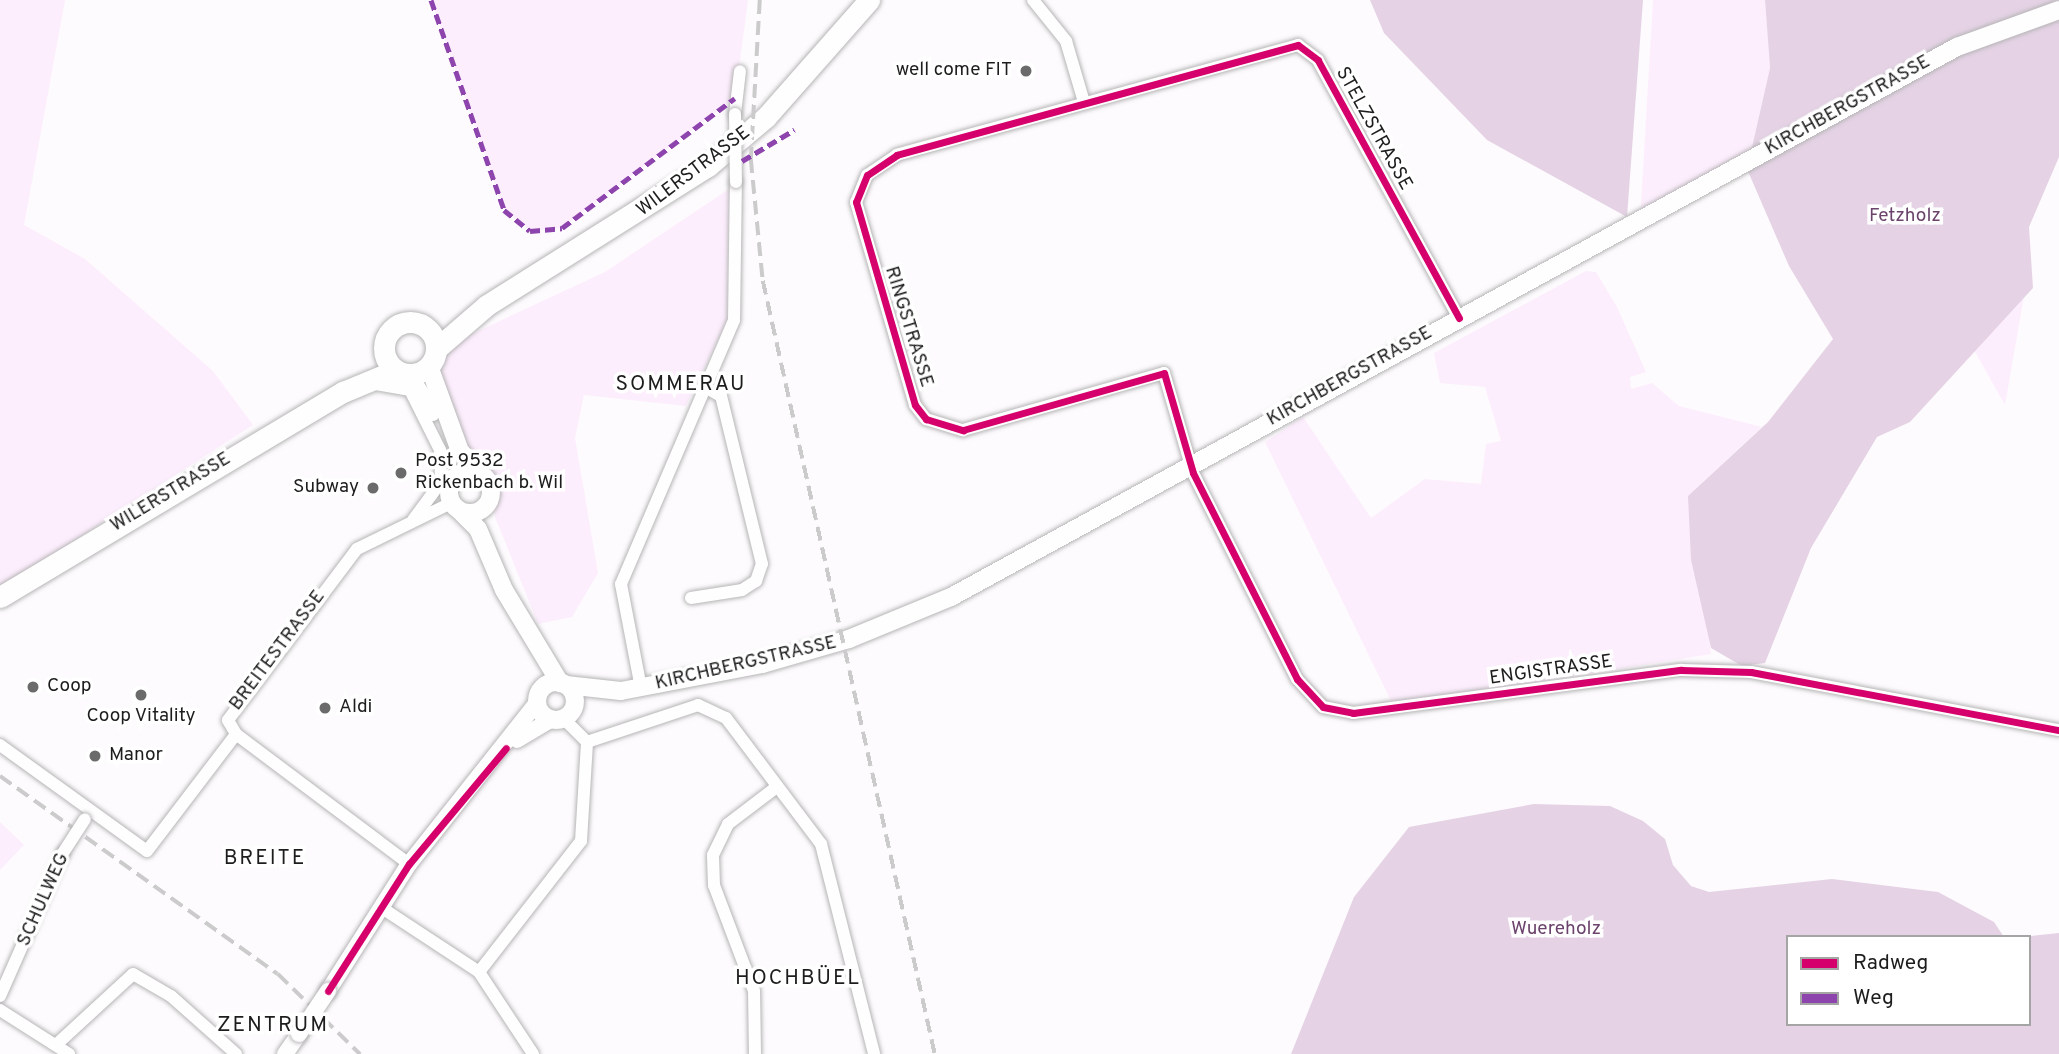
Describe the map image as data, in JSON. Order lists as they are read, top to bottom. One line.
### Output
{"streets":{"main road":["KIRCHBERGSTRASSE","WILERSTRASSE"],"street":["STELZSTRASSE","RINGSTRASSE","BREITESTRASSE","ENGISTRASSE","SCHULWEG"]},"crossings":[["KIRCHBERGSTRASSE","STELZSTRASSE"],["KIRCHBERGSTRASSE","RINGSTRASSE"],["KIRCHBERGSTRASSE","ENGISTRASSE"],["STELZSTRASSE","RINGSTRASSE"],["RINGSTRASSE","ENGISTRASSE"]],"districts":["SOMMERAU","BREITE","HOCHBÜEL","ZENTRUM"],"parks":["Fetzholz","Wuereholz"],"places":["well come FIT","Post 9532 Rickenbach b. Wil","Subway","Coop","Coop Vitality","Aldi","Manor"],"legend":["Radweg","Weg"]}
